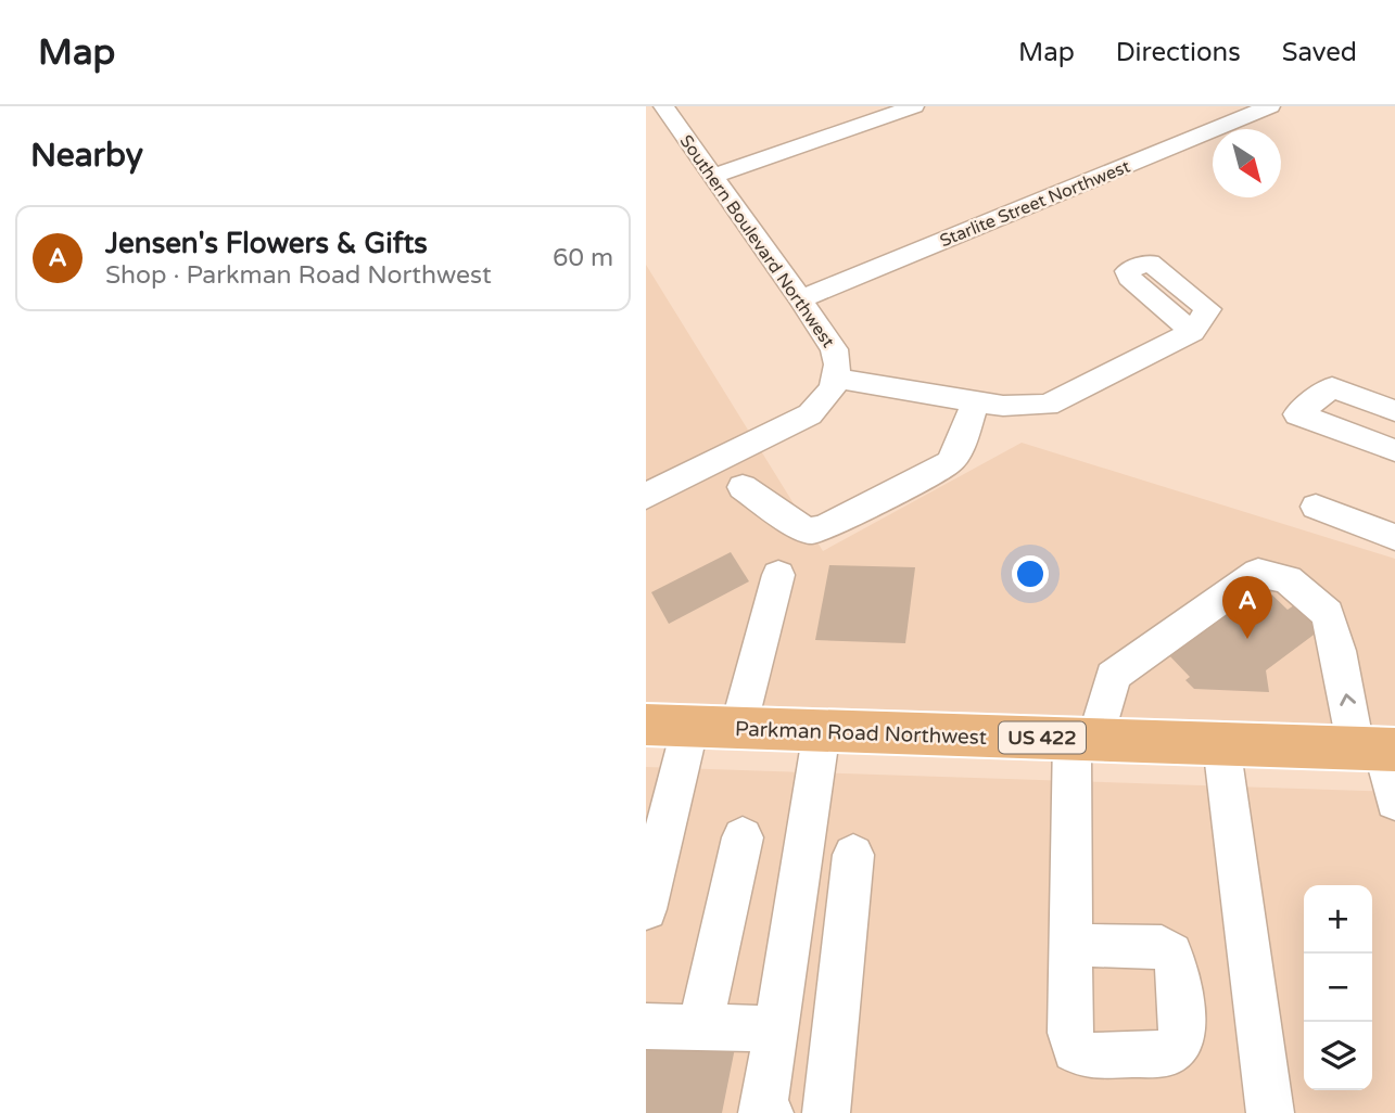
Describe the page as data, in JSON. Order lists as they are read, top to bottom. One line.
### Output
{"streets":{"main road":["Parkman Road Northwest","US 422"],"street":["Starlite Street Northwest","Southern Boulevard Northwest"]},"crossings":[["Starlite Street Northwest","Southern Boulevard Northwest"]],"north":"bottom right","page":{"header":"Map","nav":["Map","Directions","Saved"],"heading":"Nearby","list":[{"mark":"A","name":"Jensen's Flowers & Gifts","note":"Shop · Parkman Road Northwest","value":"60 m"}],"pins":"A","map_buttons":["+","−"]}}
